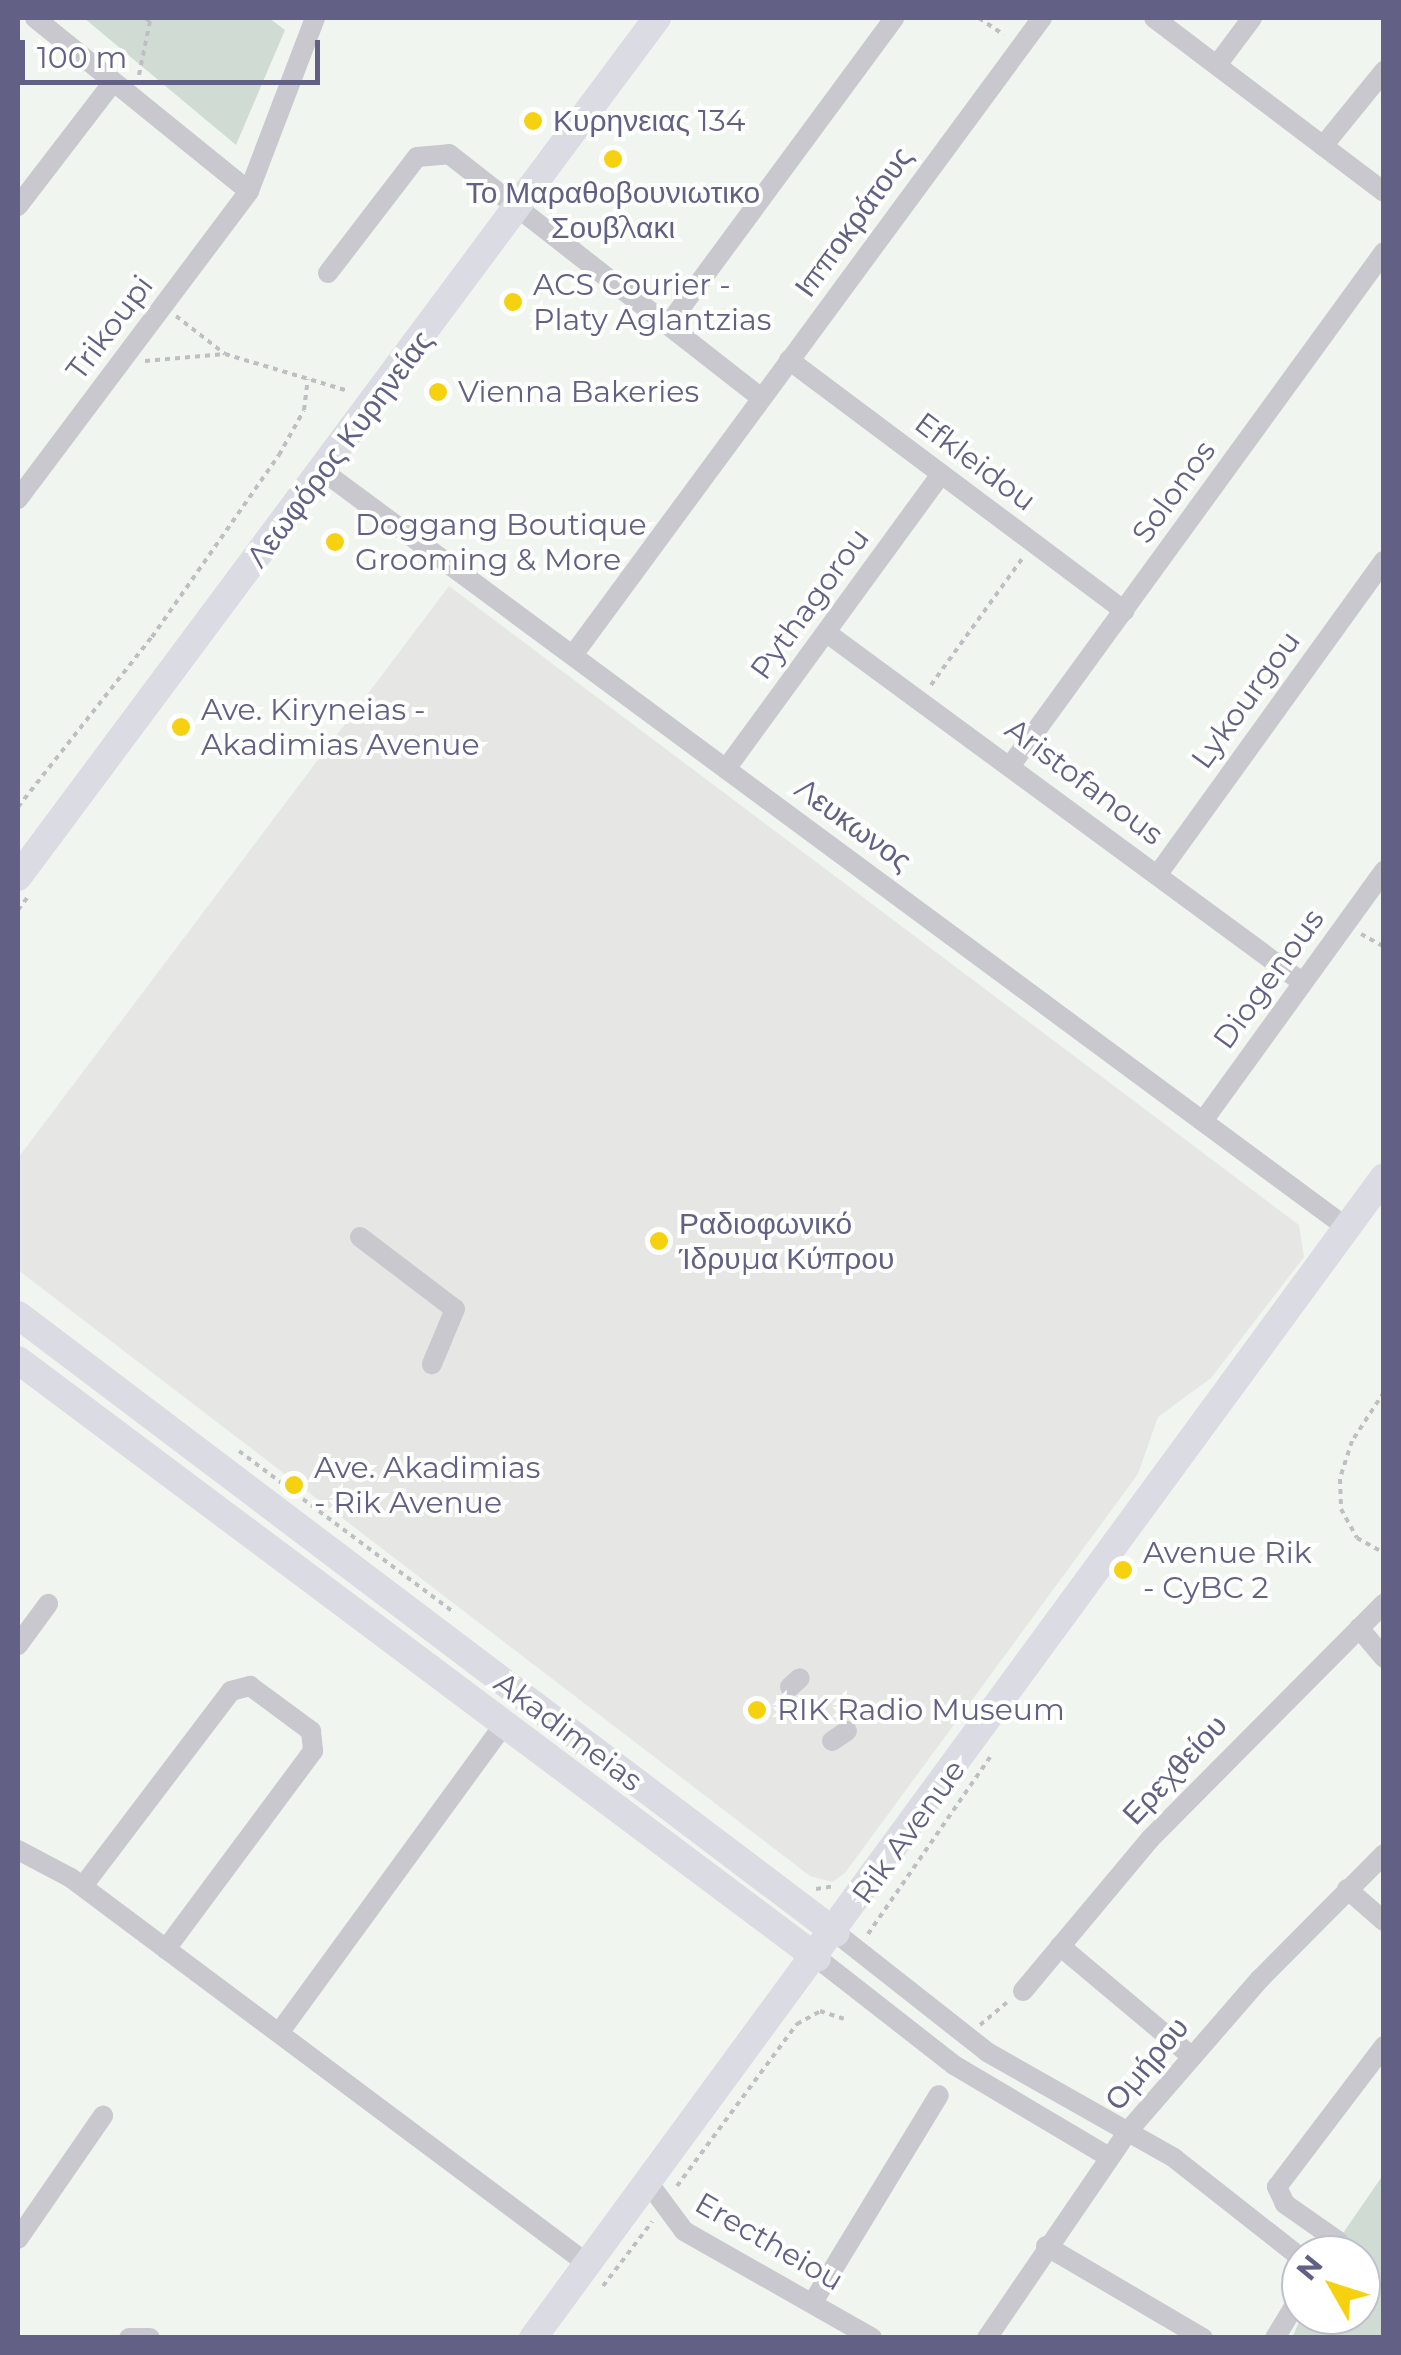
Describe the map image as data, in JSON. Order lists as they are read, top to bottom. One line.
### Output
{"streets":{"main road":["Λεωφόρος Κυρηνείας","Akadimeias","Rik Avenue"],"street":["Ιπποκράτους","Trikoupi","Efkleidou","Solonos","Pythagorou","Lykourgou","Aristofanous","Λευκωνος","Diogenous","Ερεχθείου","Ομήρου","Erectheiou"]},"crossings":[["Ιπποκράτους","Efkleidou"],["Ιπποκράτους","Λευκωνος"],["Λεωφόρος Κυρηνείας","Λευκωνος"],["Efkleidou","Solonos"],["Efkleidou","Pythagorou"],["Solonos","Aristofanous"],["Pythagorou","Aristofanous"],["Pythagorou","Λευκωνος"],["Lykourgou","Aristofanous"],["Aristofanous","Diogenous"],["Λευκωνος","Diogenous"],["Λευκωνος","Rik Avenue"],["Akadimeias","Rik Avenue"],["Akadimeias","Ομήρου"],["Rik Avenue","Erectheiou"]],"places":["Κυρηνειας 134","Το Μαραθοβουνιωτικο Σουβλακι","ACS Courier - Platy Aglantzias","Vienna Bakeries","Doggang Boutique Grooming & More","Ave. Kiryneias - Akadimias Avenue","Ραδιοφωνικό Ίδρυμα Κύπρου","Ave. Akadimias - Rik Avenue","Avenue Rik - CyBC 2","RIK Radio Museum"],"scale_bar":"100 m","north":"top left"}
